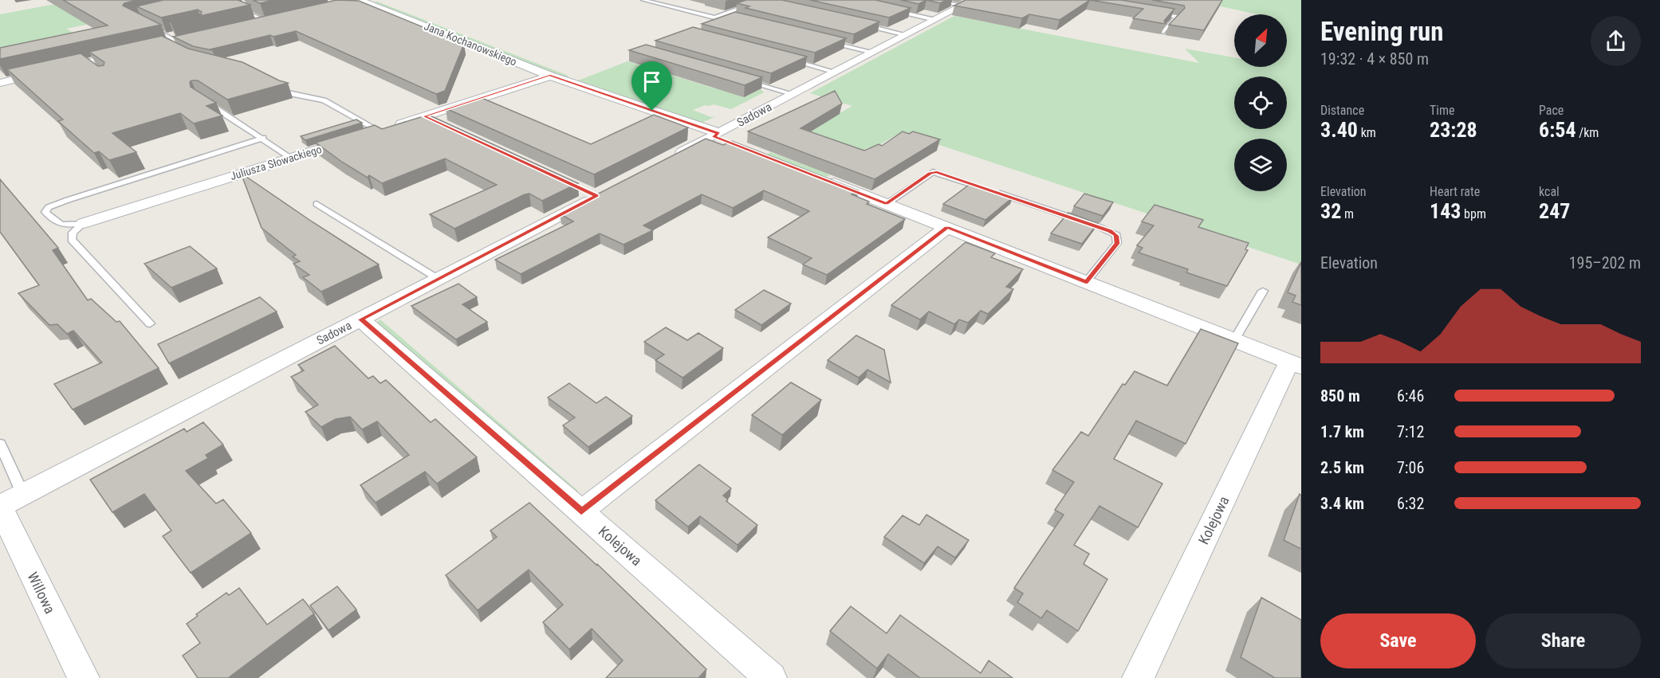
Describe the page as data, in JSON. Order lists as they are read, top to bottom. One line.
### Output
{"streets":{"street":["Jana Kochanowskiego","Sadowa","Juliusza Słowackiego","Kolejowa","Willowa"]},"crossings":[["Jana Kochanowskiego","Sadowa"],["Jana Kochanowskiego","Juliusza Słowackiego"],["Sadowa","Kolejowa"],["Sadowa","Willowa"]],"north":"top right","page":{"heading":["Evening run","19:32 · 4 × 850 m"],"stats":[["Distance","3.40 km"],["Time","23:28"],["Pace","6:54 /km"],["Elevation","32 m"],["Heart rate","143 bpm"],["kcal","247"]],"chart":["Elevation","195–202 m"],"list":[{"name":"850 m","note":"6:46"},{"name":"1.7 km","note":"7:12"},{"name":"2.5 km","note":"7:06"},{"name":"3.4 km","note":"6:32"}],"buttons":["Save","Share"]}}
